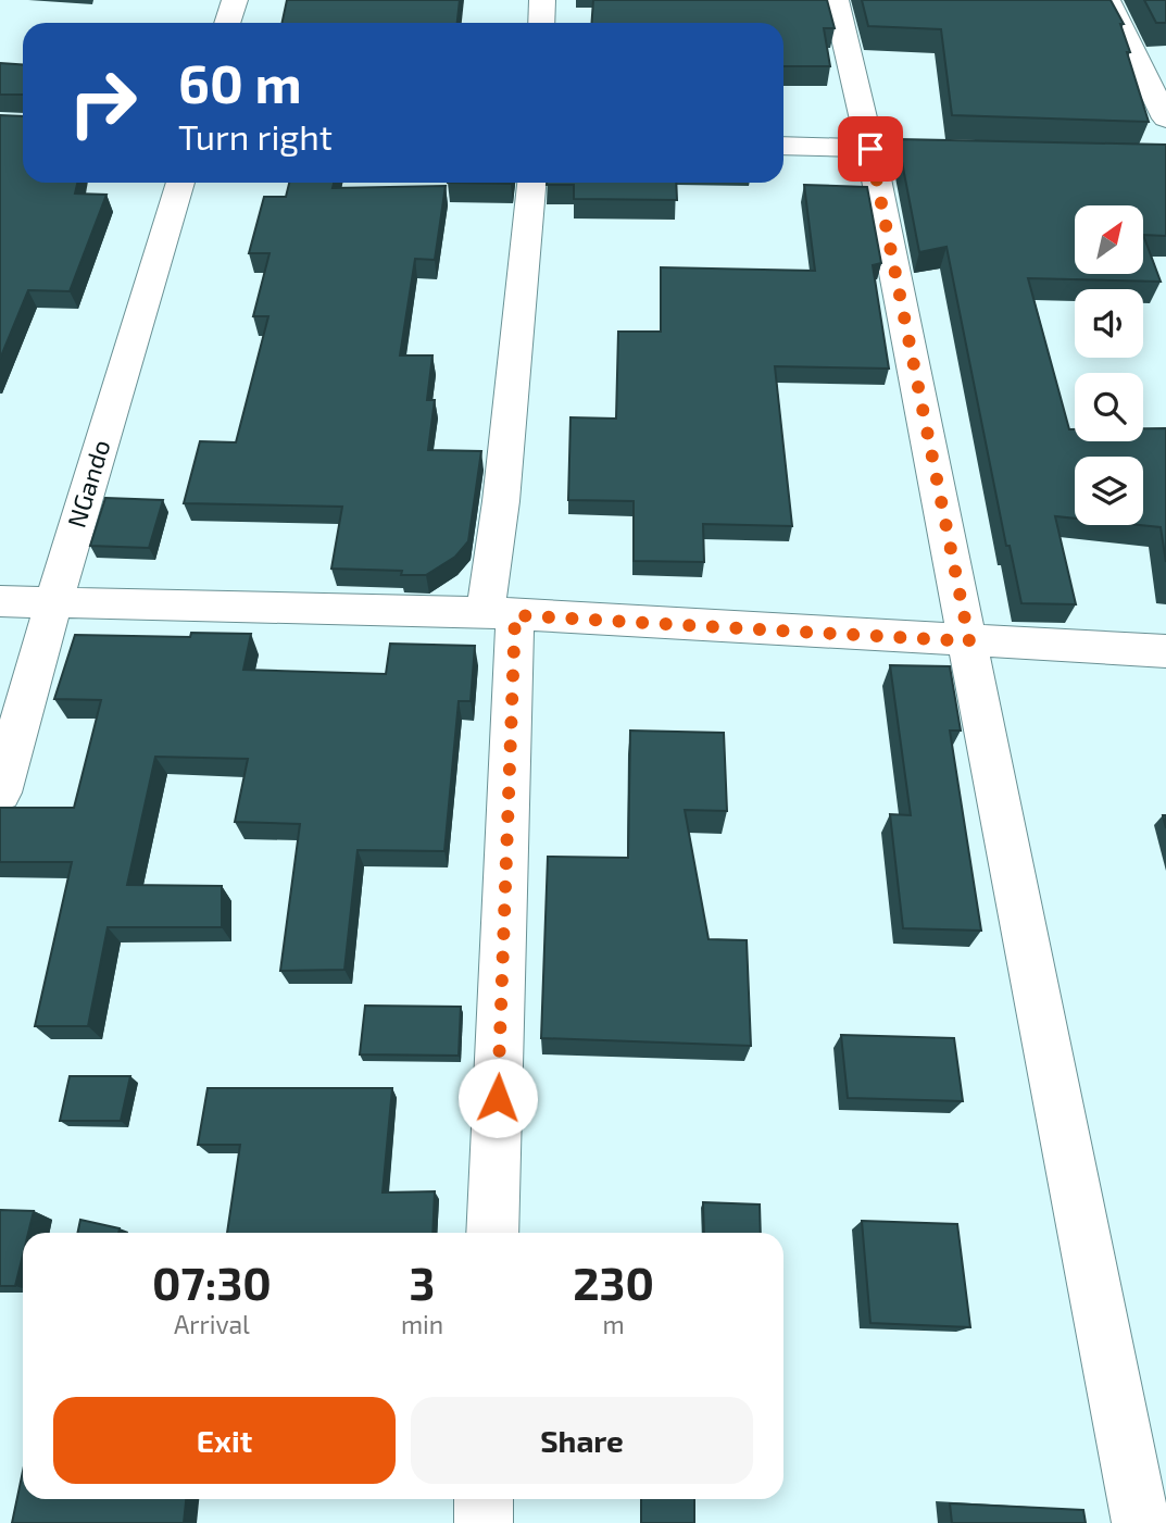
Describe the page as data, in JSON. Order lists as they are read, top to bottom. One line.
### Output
{"streets":{"street":["NGando"]},"north":"top right","page":{"turn":["60 m","Turn right"],"eta":["07:30","Arrival","3","min","230","m"],"buttons":["Exit","Share"]}}
